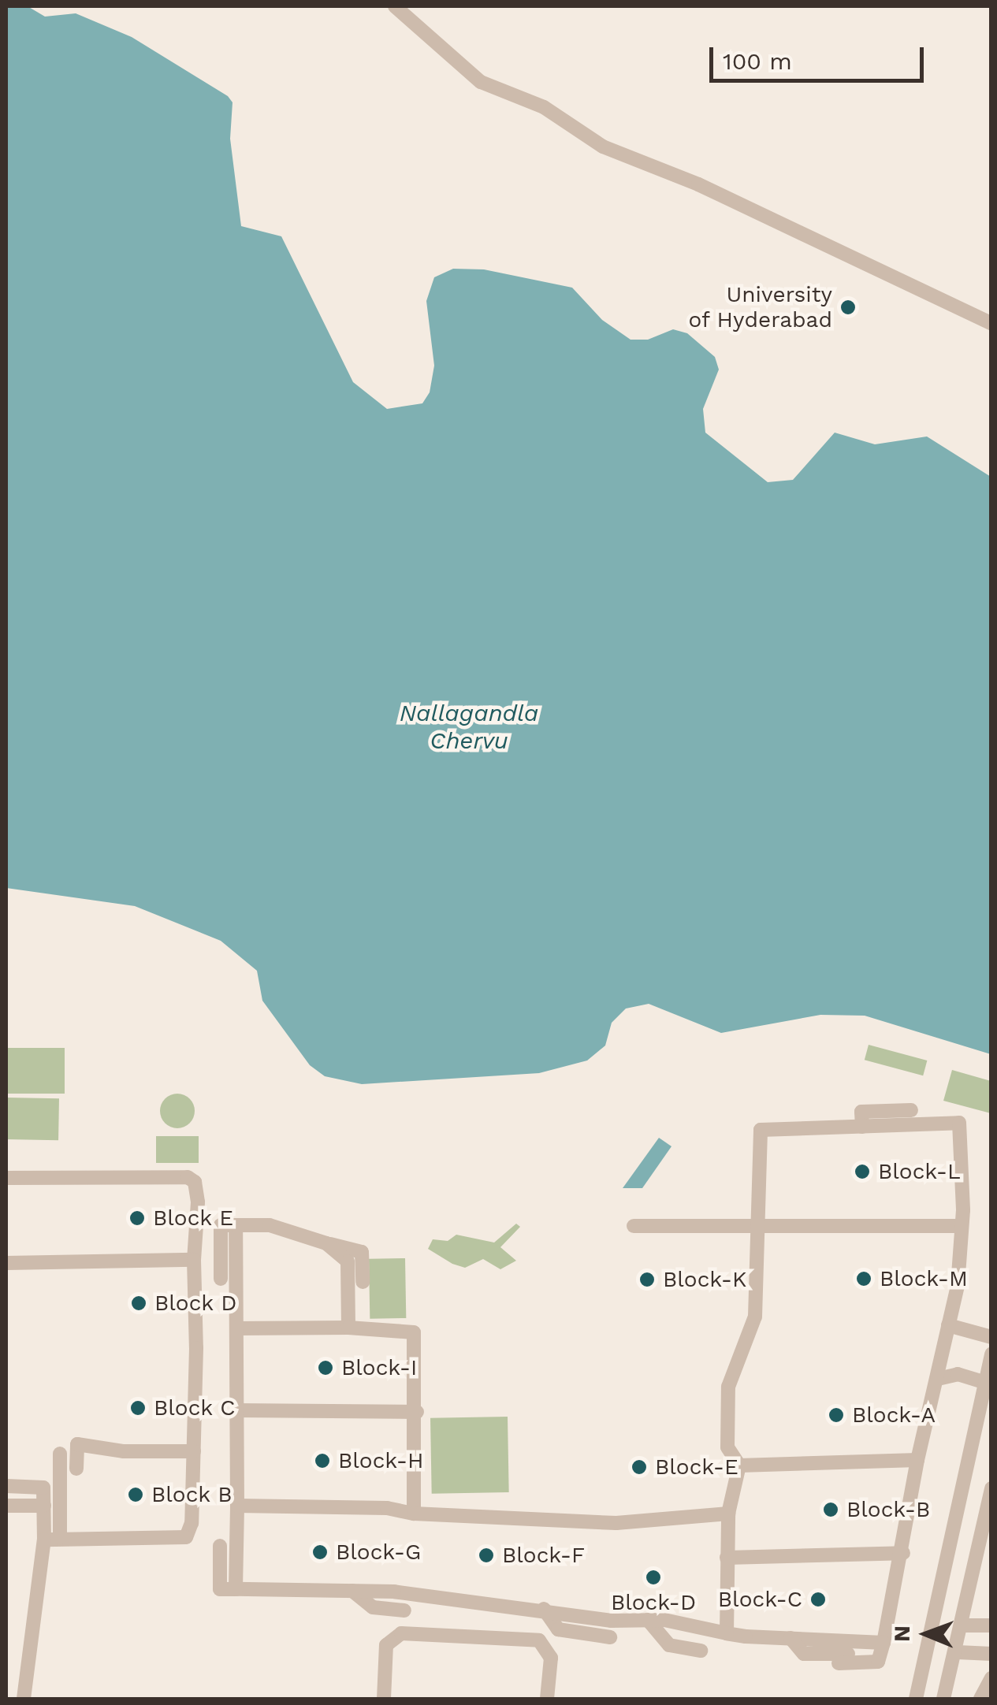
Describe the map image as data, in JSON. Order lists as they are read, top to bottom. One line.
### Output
{"water":["Nallagandla Chervu"],"places":["University of Hyderabad","Block-L","Block E","Block-M","Block-K","Block D","Block-I","Block C","Block-A","Block-H","Block-E","Block B","Block-B","Block-G","Block-F","Block-D","Block-C"],"scale_bar":"100 m","north":"left"}
